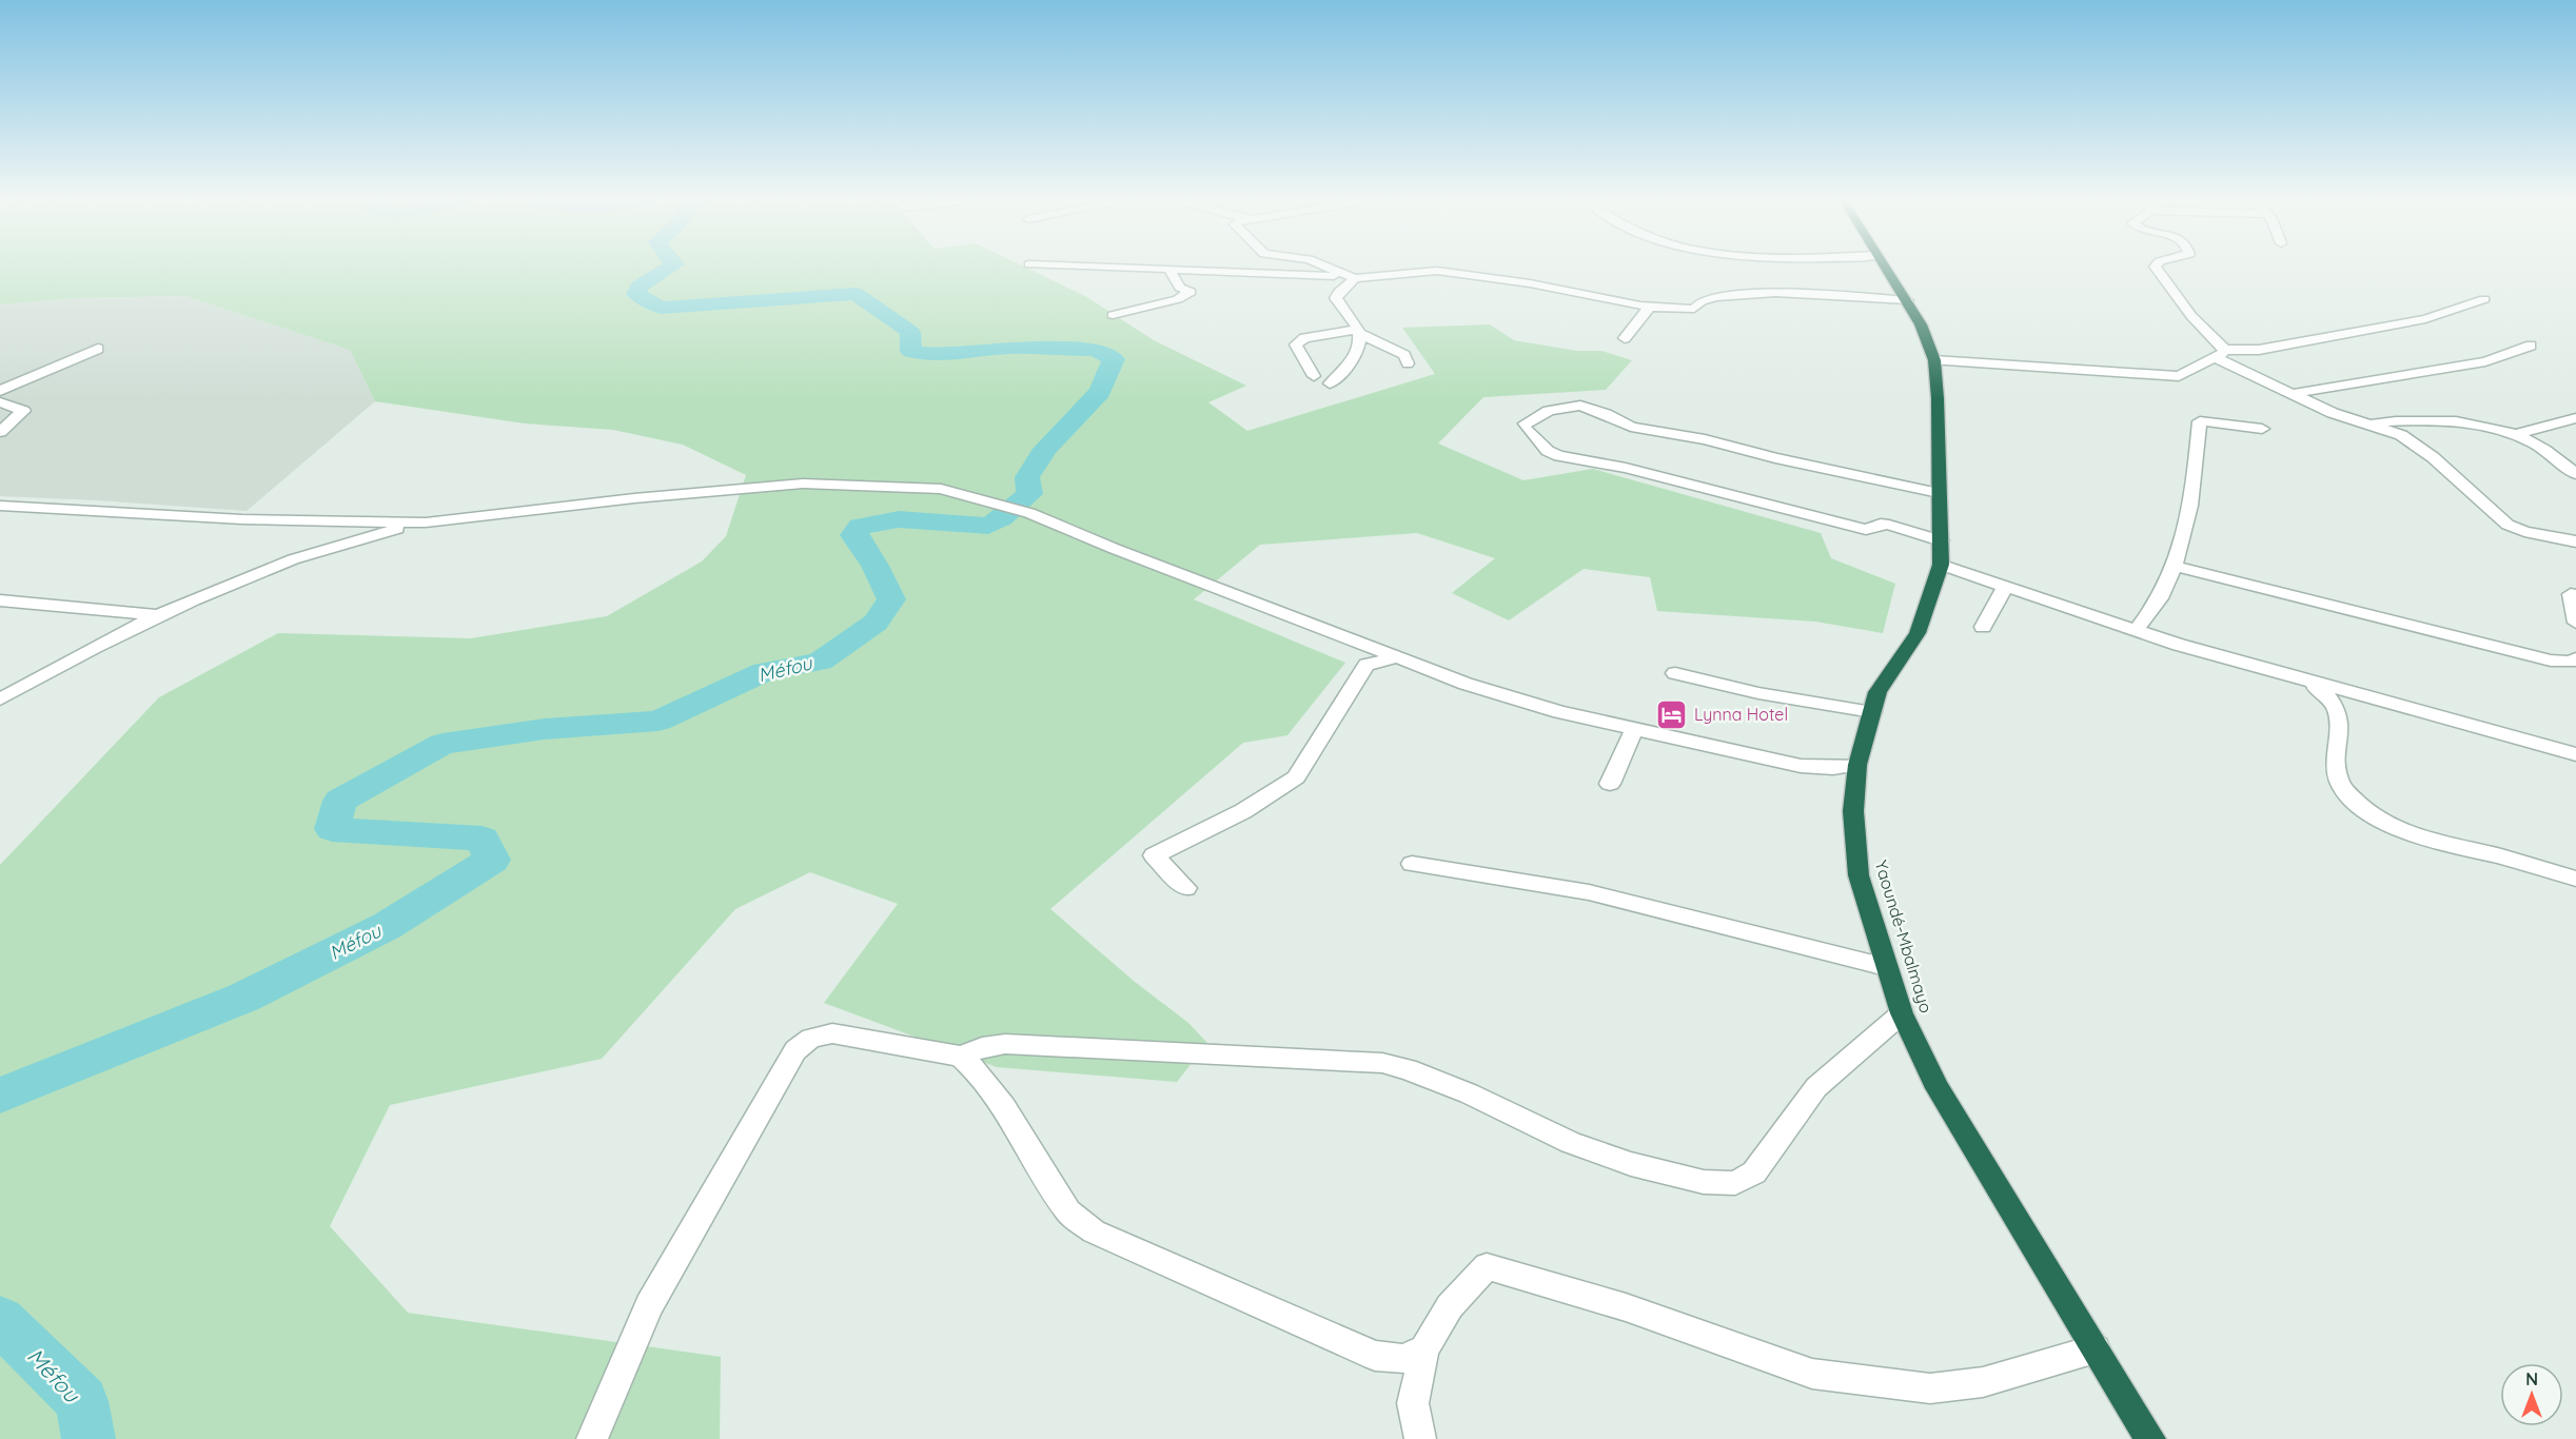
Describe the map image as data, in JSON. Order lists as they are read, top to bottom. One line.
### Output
{"streets":{"highway":["Yaoundé-Mbalmayo"]},"water":["Méfou"],"places":{"hotel":["Lynna Hotel"]},"north":"top"}
